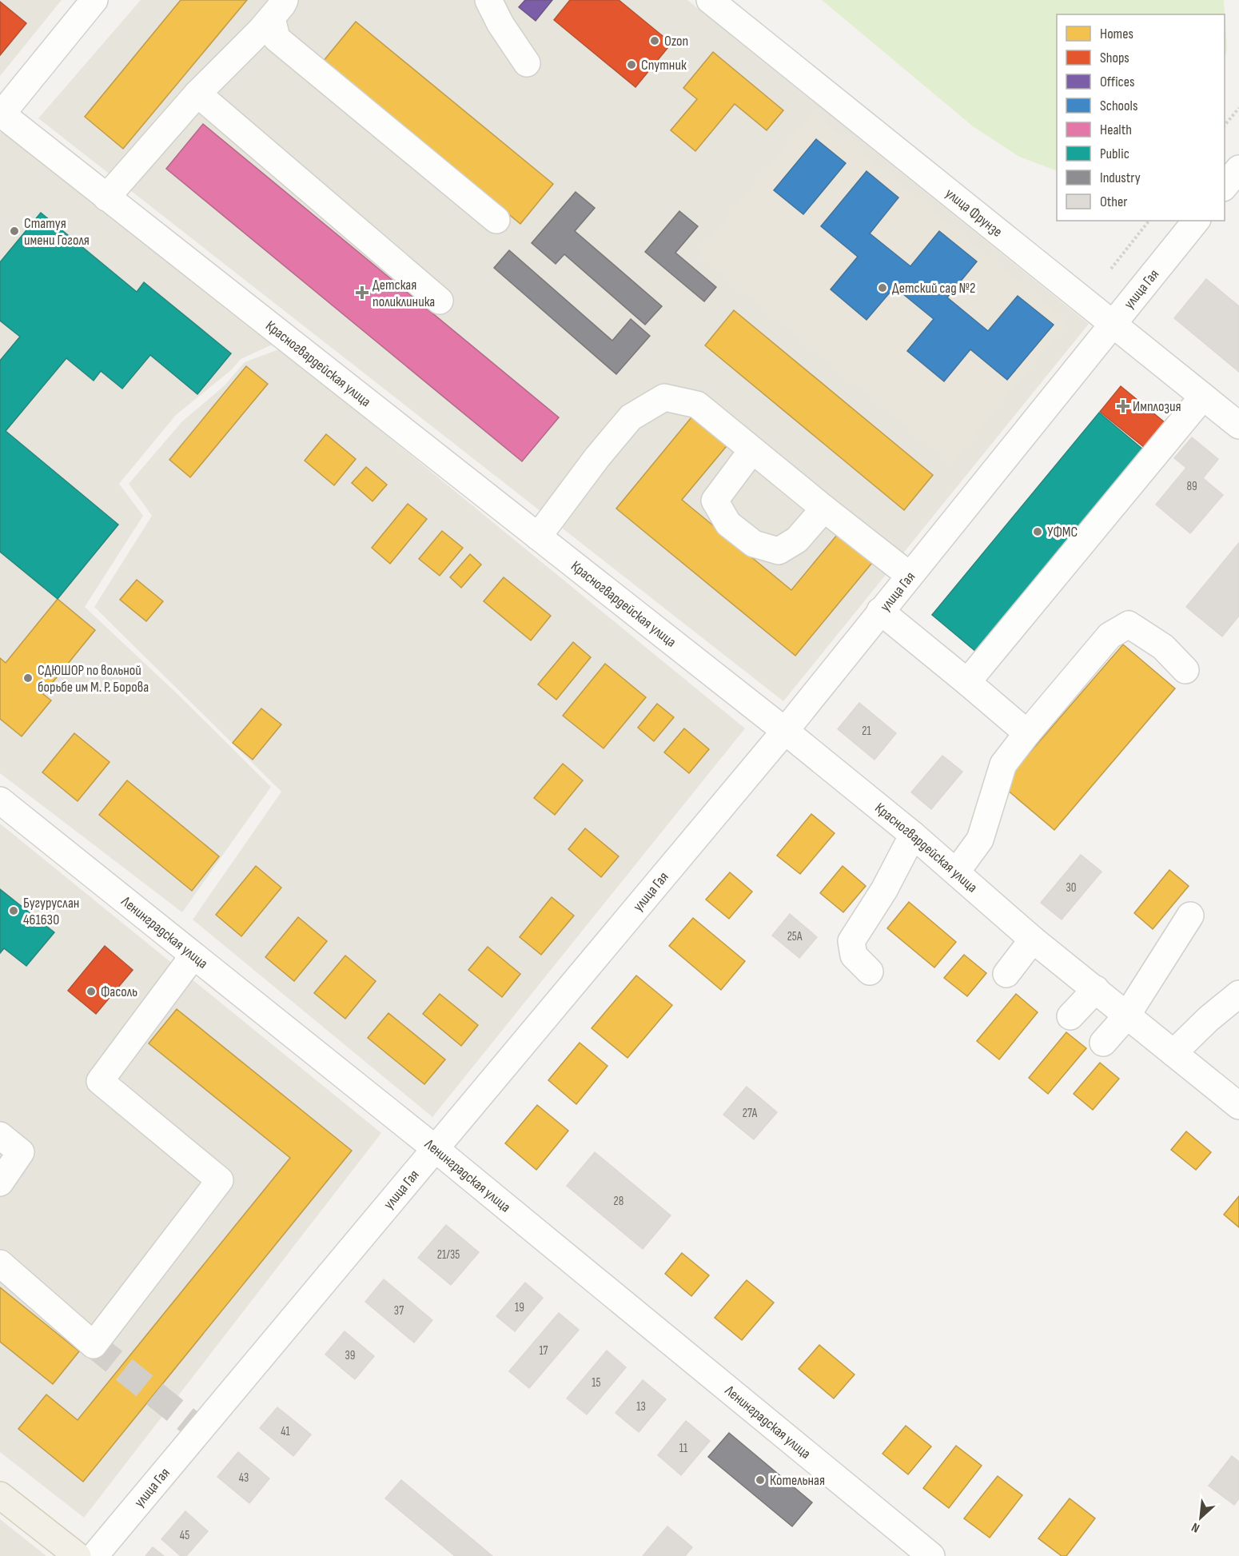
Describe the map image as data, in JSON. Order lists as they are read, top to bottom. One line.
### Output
{"streets":{"street":["улица Фрунзе","улица Гая","Красногвардейская улица","Ленинградская улица"]},"crossings":[["улица Фрунзе","улица Гая"],["улица Гая","Красногвардейская улица"],["улица Гая","Ленинградская улица"]],"places":{"other":["Ozon","Спутник","Статуя имени Гоголя","Детский сад №2","УФМС","СДЮШОР по вольной борьбе им М. Р. Борова","Бугуруслан 461630","Фасоль","Котельная"],"health":["Детская поликлиника","Имплозия"]},"house_numbers":["89","21","30","25А","27А","28","21/35","19","37","17","39","15","13","41","11","43","45"],"legend":["Homes","Shops","Offices","Schools","Health","Public","Industry","Other"],"north":"bottom left"}
